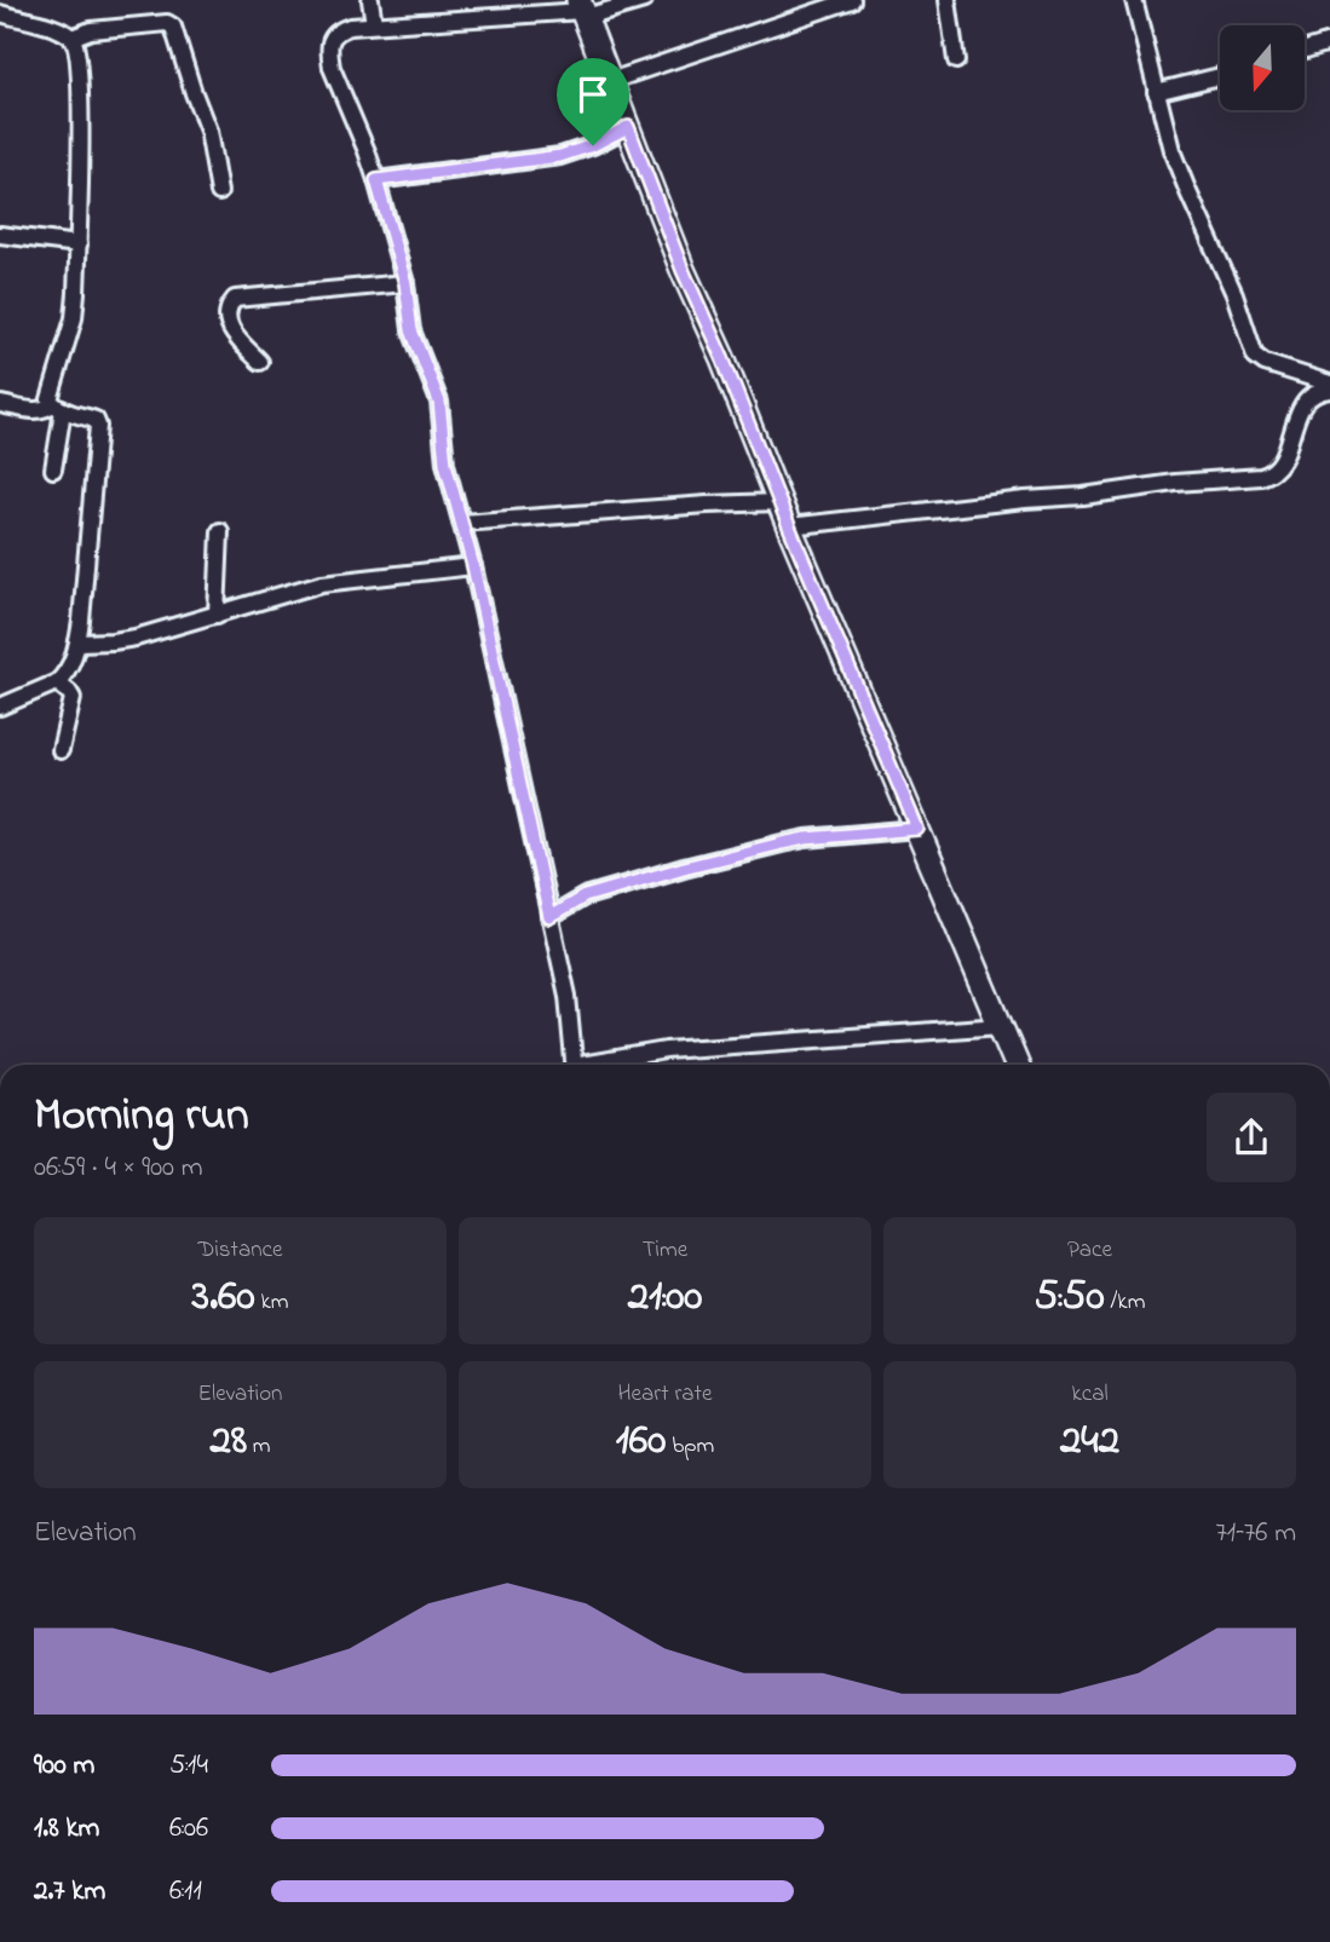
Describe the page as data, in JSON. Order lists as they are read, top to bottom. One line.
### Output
{"north":"bottom","page":{"heading":["Morning run","06:59 · 4 × 900 m"],"stats":[["Distance","3.60 km"],["Time","21:00"],["Pace","5:50 /km"],["Elevation","28 m"],["Heart rate","160 bpm"],["kcal","242"]],"chart":["Elevation","71–76 m"],"list":[{"name":"900 m","note":"5:14"},{"name":"1.8 km","note":"6:06"},{"name":"2.7 km","note":"6:11"}]}}
